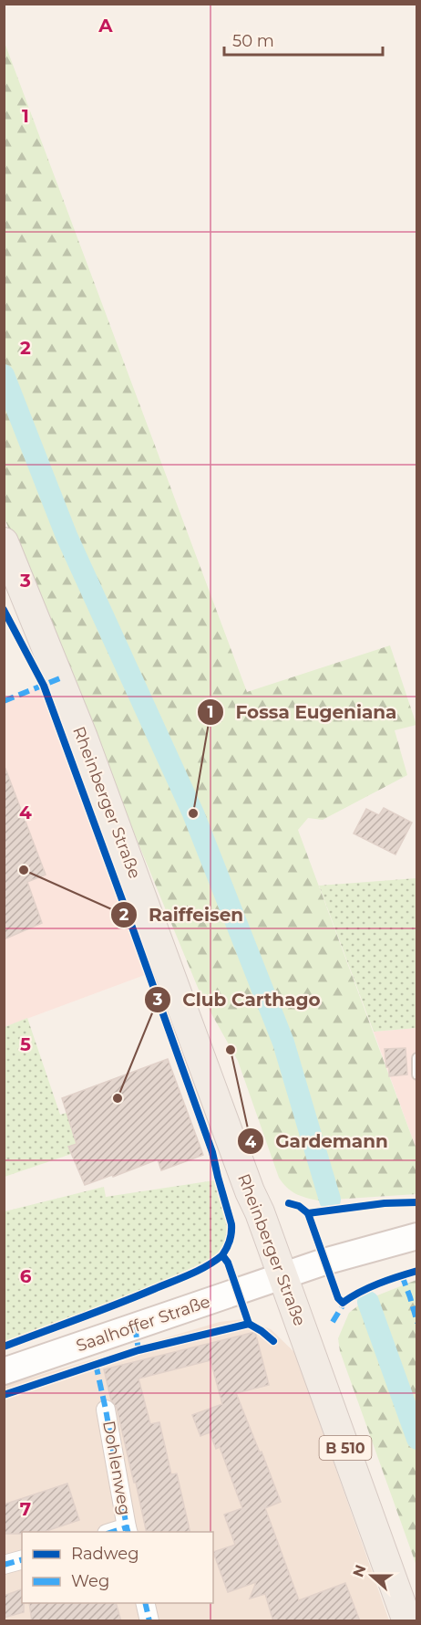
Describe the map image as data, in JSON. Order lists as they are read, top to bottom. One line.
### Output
{"streets":{"main road":["Rheinberger Straße","Saalhoffer Straße","B 510"],"street":["Dohlenweg"]},"crossings":[["Rheinberger Straße","Saalhoffer Straße"]],"places":["Fossa Eugeniana","Raiffeisen","Gardemann","Club Carthago"],"legend":["Radweg","Weg"],"scale_bar":"50 m","north":"left","grid":{"columns":["A"],"rows":["1","2","3","4","5","6","7"]}}
